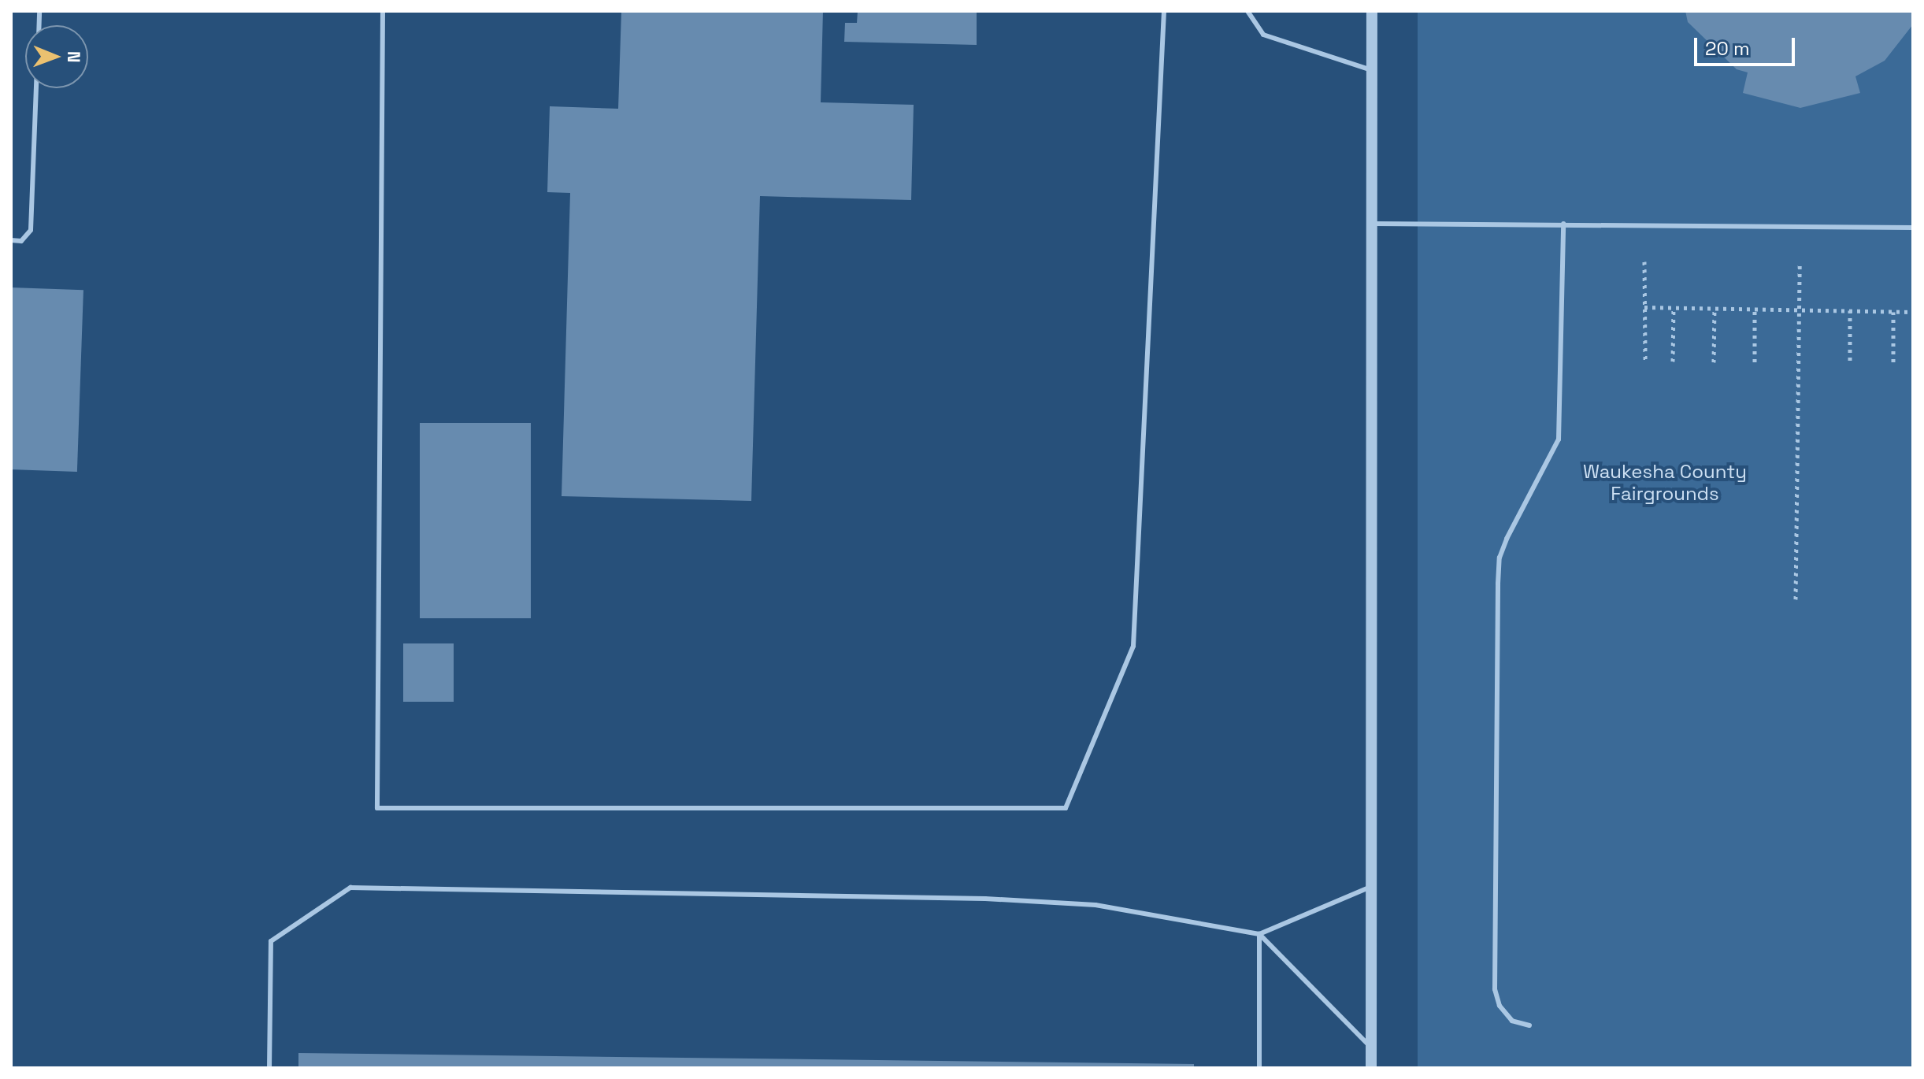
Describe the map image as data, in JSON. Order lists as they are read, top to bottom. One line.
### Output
{"parks":["Waukesha County Fairgrounds"],"scale_bar":"20 m","north":"right"}
